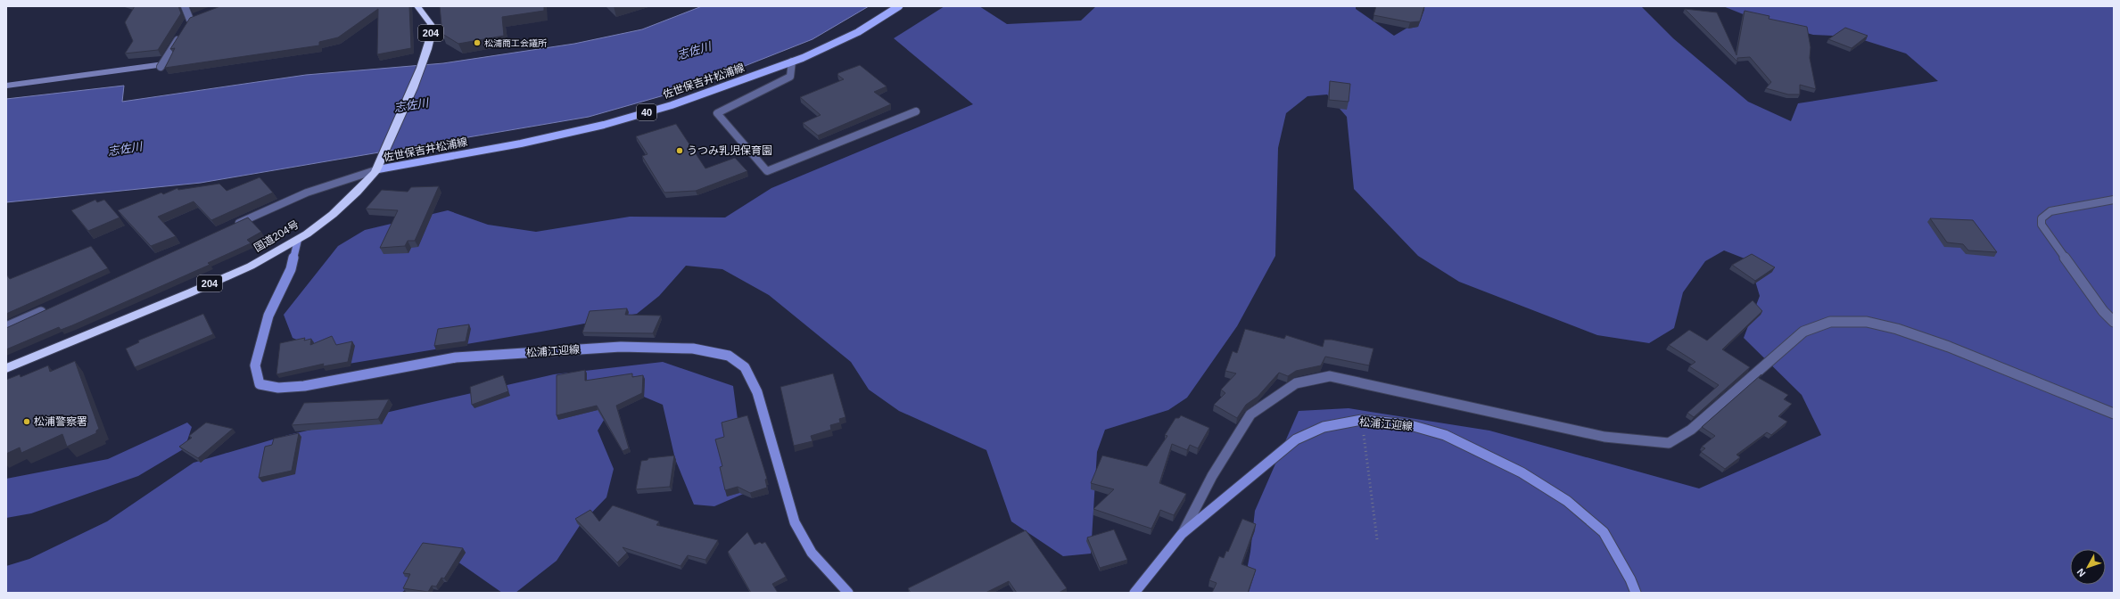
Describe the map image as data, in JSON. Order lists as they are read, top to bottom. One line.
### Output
{"streets":{"highway":["204","国道204号"],"main road":["佐世保吉井松浦線","40","松浦江迎線"]},"crossings":[["佐世保吉井松浦線","国道204号"],["国道204号","松浦江迎線"]],"water":["志佐川"],"places":["松浦商工会議所","うつみ乳児保育園","松浦警察署"],"north":"bottom left"}
